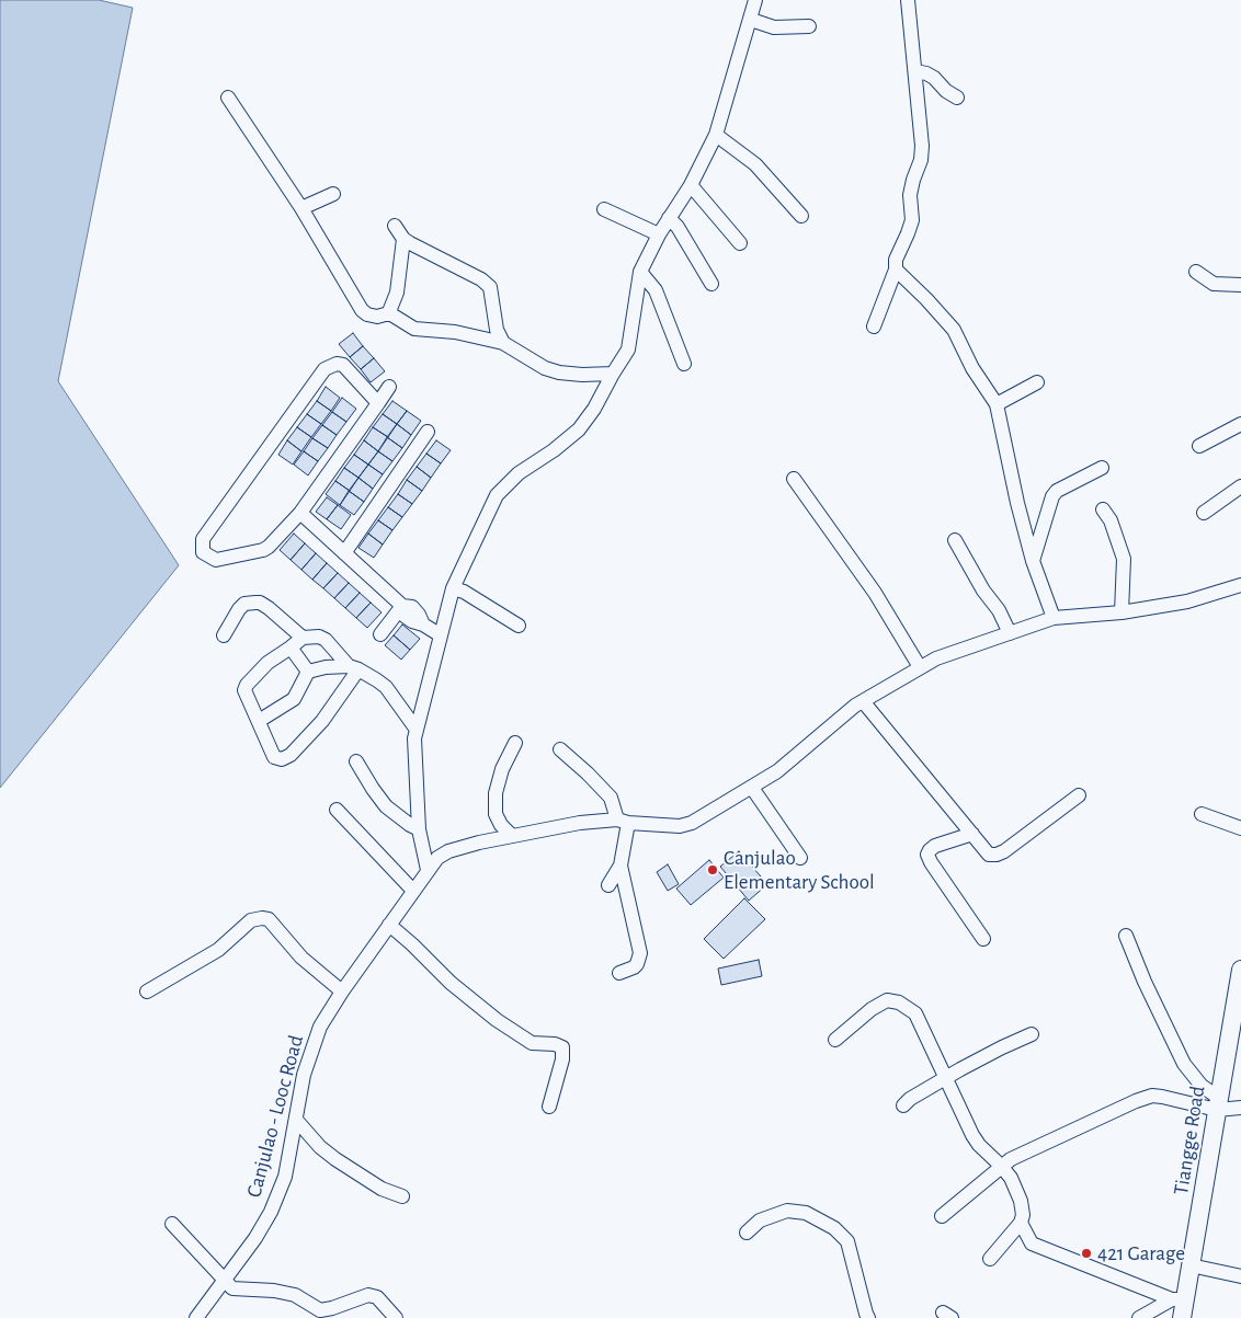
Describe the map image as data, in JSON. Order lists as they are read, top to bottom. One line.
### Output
{"streets":{"main road":["Tiangge Road"],"street":["Canjulao - Looc Road"]},"places":["Canjulao Elementary School","421 Garage"]}
